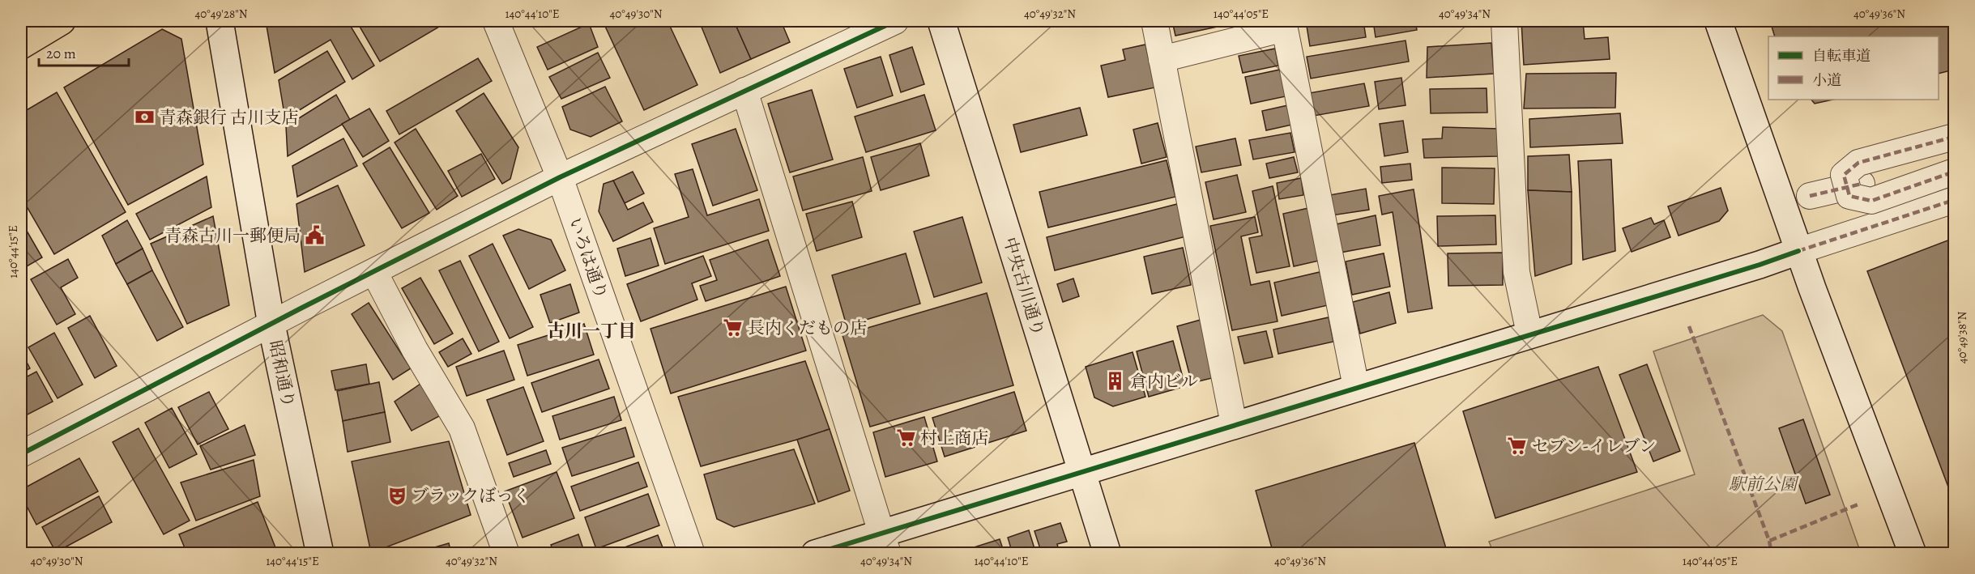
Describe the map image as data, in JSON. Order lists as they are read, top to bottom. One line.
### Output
{"streets":{"street":["いろは通り","中央古川通り","昭和通り"]},"districts":["古川一丁目"],"parks":["駅前公園"],"places":{"bank":["青森銀行 古川支店"],"public building":["青森古川一郵便局"],"supermarket":["長内くだもの店","村上商店","セブン-イレブン"],"building":["倉内ビル"],"theatre":["ブラックぼっく"]},"legend":["自転車道","小道"],"scale_bar":"20 m","coordinates":["40°49'28\"N","140°44'10\"E","40°49'30\"N","40°49'32\"N","140°44'05\"E","40°49'34\"N","40°49'36\"N","140°44'15\"E","40°49'38\"N"]}
